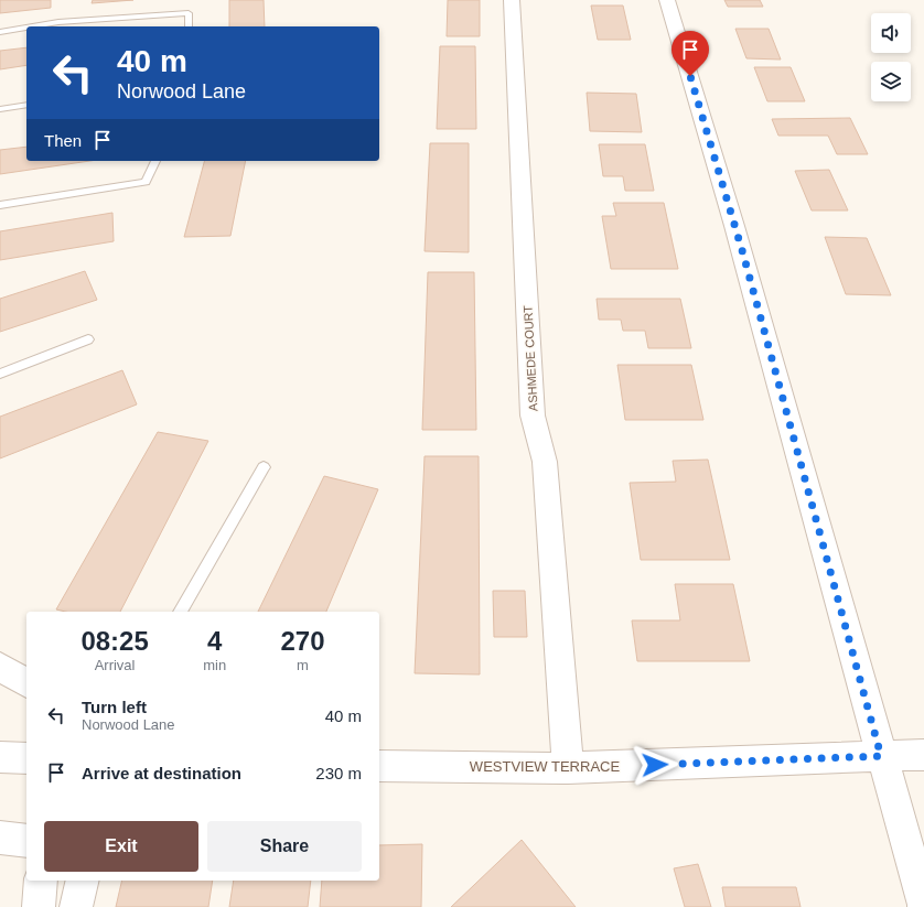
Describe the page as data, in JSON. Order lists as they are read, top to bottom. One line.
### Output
{"streets":{"street":["ASHMEDE COURT","WESTVIEW TERRACE"]},"crossings":[["ASHMEDE COURT","WESTVIEW TERRACE"]],"page":{"turn":["40 m","Norwood Lane"],"then":"Then","eta":["08:25","Arrival","4","min","270","m"],"list":[{"name":"Turn left","note":"Norwood Lane","value":"40 m"},{"name":"Arrive at destination","value":"230 m"}],"buttons":["Exit","Share"]}}
